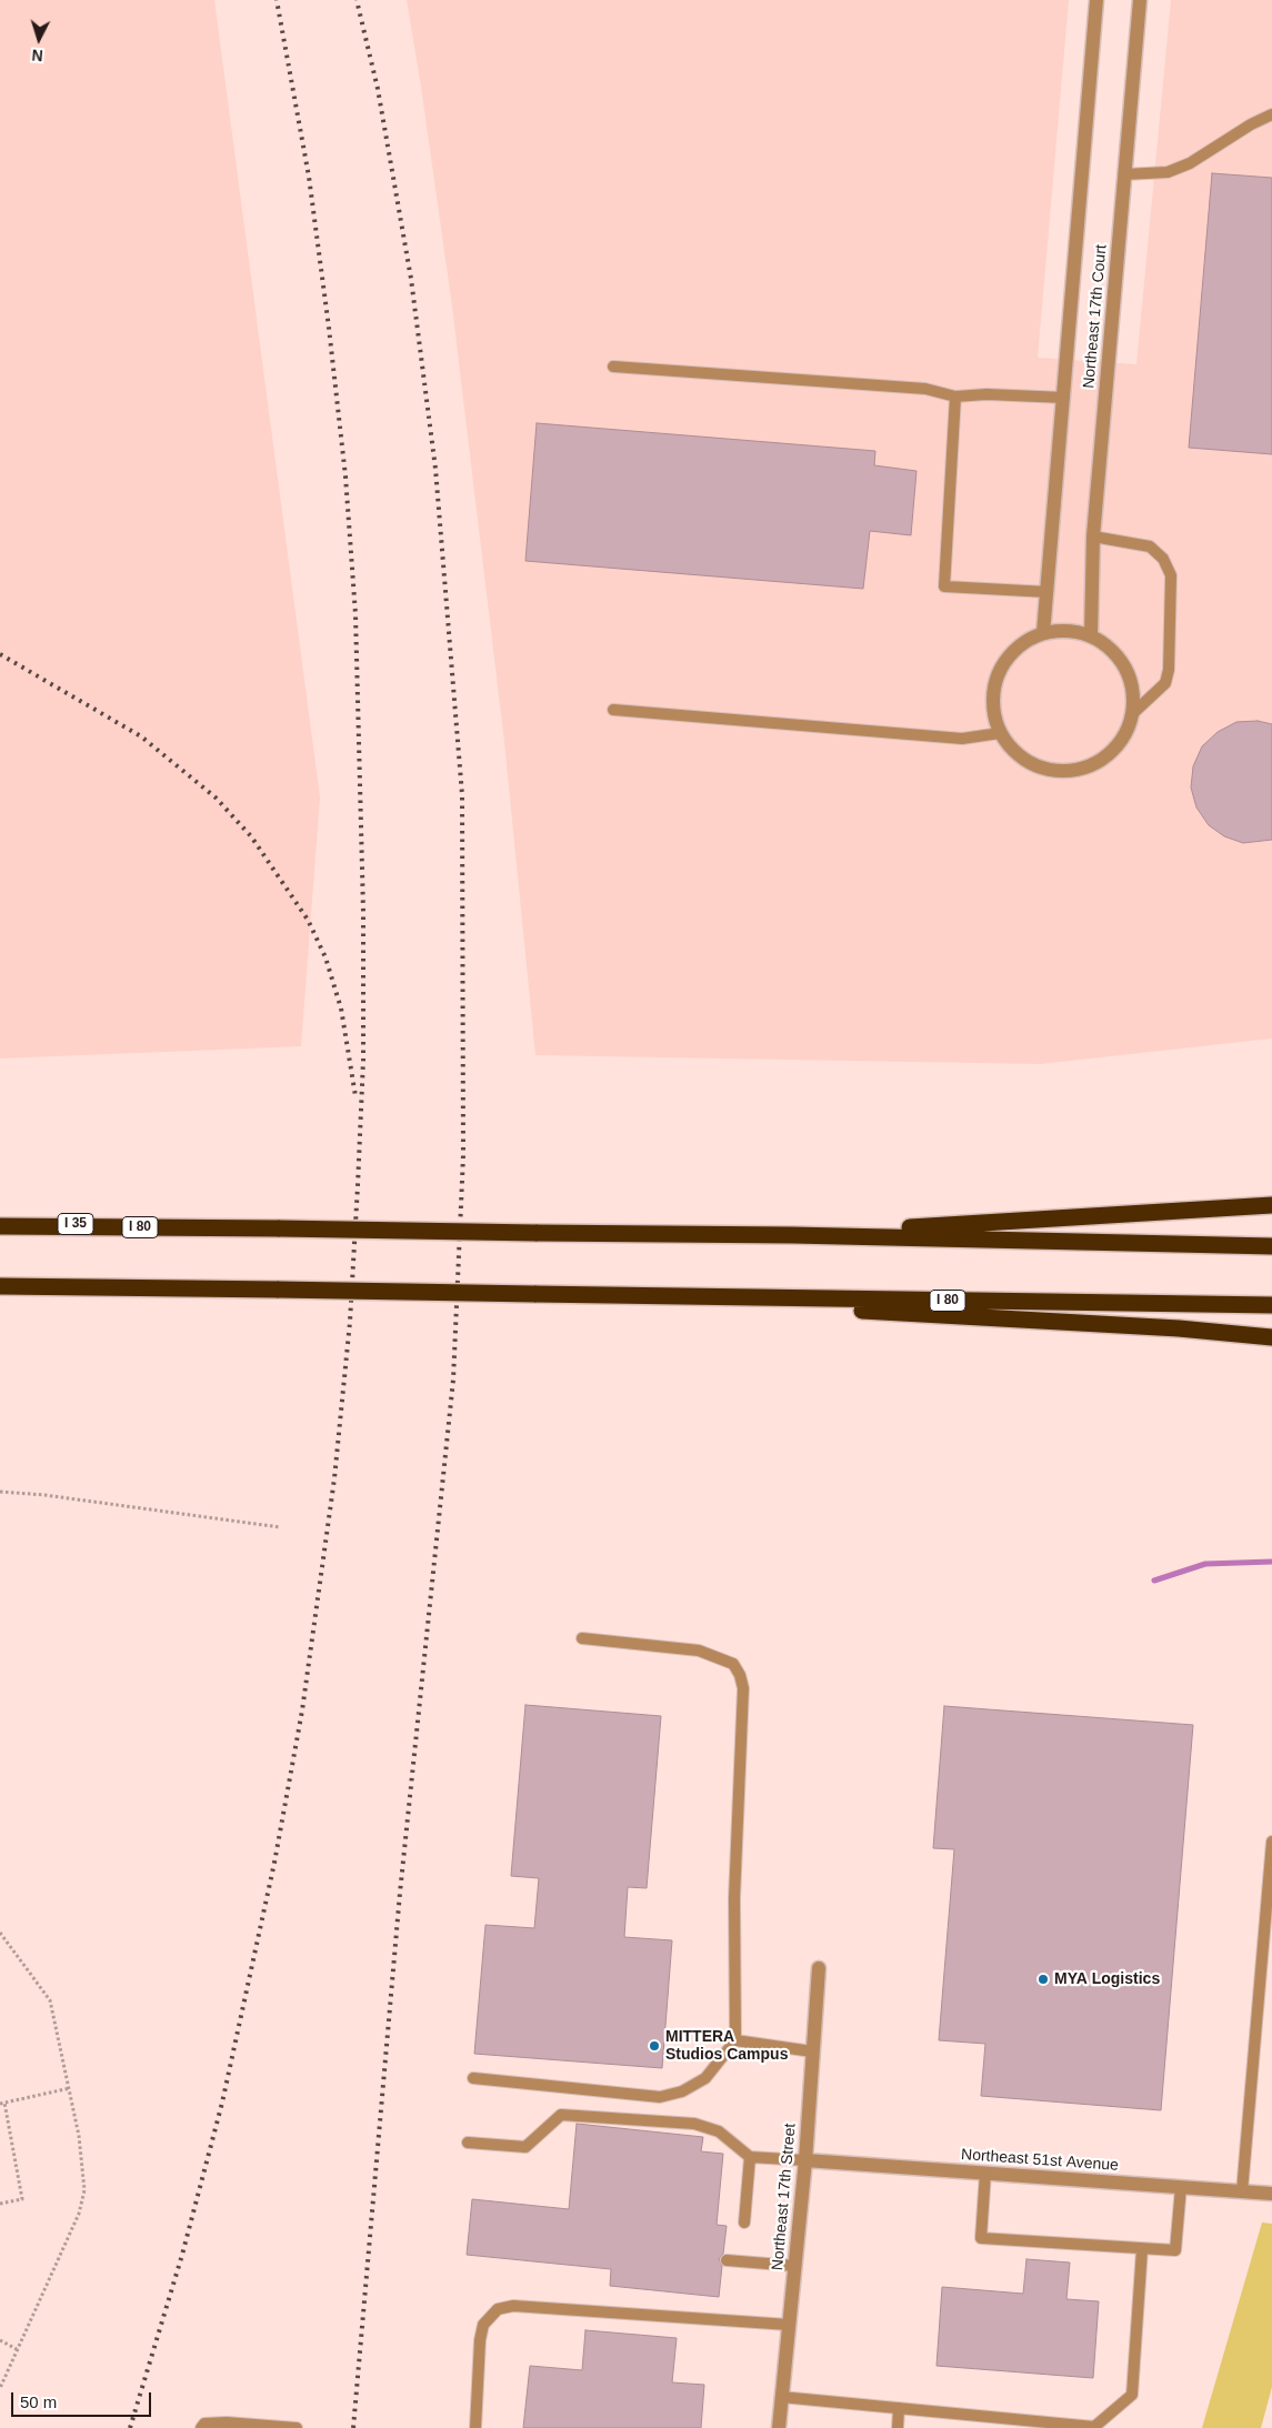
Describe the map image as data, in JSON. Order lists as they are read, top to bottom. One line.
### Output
{"streets":{"highway":["I 35","I 80"],"street":["Northeast 17th Court","Northeast 51st Avenue","Northeast 17th Street"]},"crossings":[["I 35","I 80"],["Northeast 51st Avenue","Northeast 17th Street"]],"places":["MYA Logistics","MITTERA Studios Campus"],"scale_bar":"50 m","north":"bottom"}
